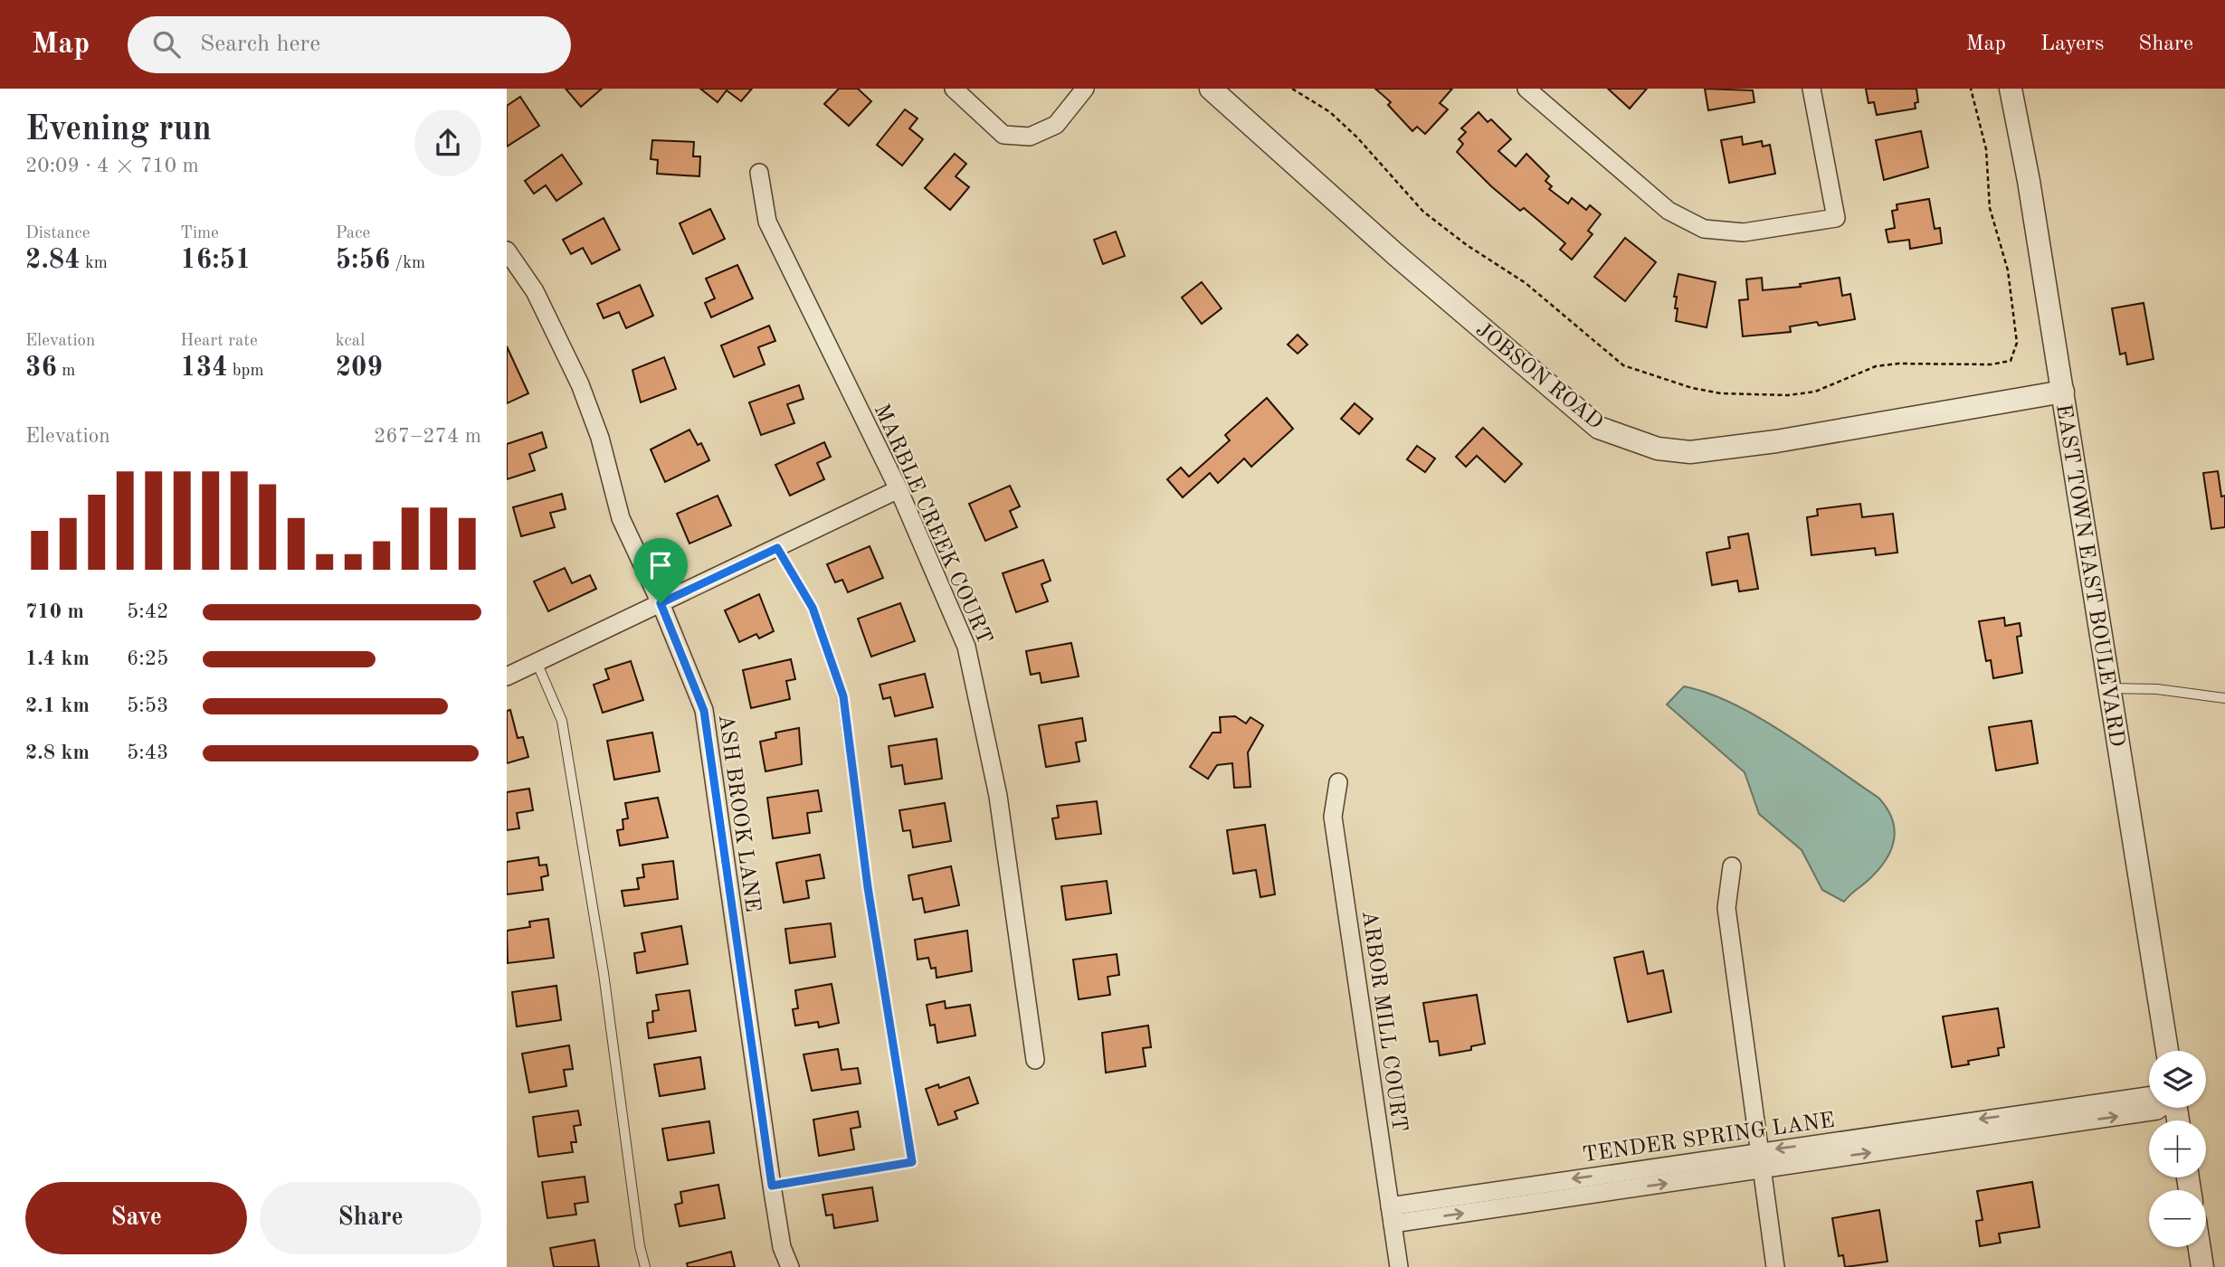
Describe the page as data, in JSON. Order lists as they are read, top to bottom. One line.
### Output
{"streets":{"street":["JOBSON ROAD","MARBLE CREEK COURT","EAST TOWN EAST BOULEVARD","ASH BROOK LANE","ARBOR MILL COURT","TENDER SPRING LANE"]},"crossings":[["JOBSON ROAD","EAST TOWN EAST BOULEVARD"],["ARBOR MILL COURT","TENDER SPRING LANE"]],"page":{"header":"Map","search":"Search here","nav":["Map","Layers","Share"],"heading":["Evening run","20:09 · 4 × 710 m"],"stats":[["Distance","2.84 km"],["Time","16:51"],["Pace","5:56 /km"],["Elevation","36 m"],["Heart rate","134 bpm"],["kcal","209"]],"chart":["Elevation","267–274 m"],"list":[{"name":"710 m","note":"5:42"},{"name":"1.4 km","note":"6:25"},{"name":"2.1 km","note":"5:53"},{"name":"2.8 km","note":"5:43"}],"map_buttons":["+","−"],"buttons":["Save","Share"]}}
